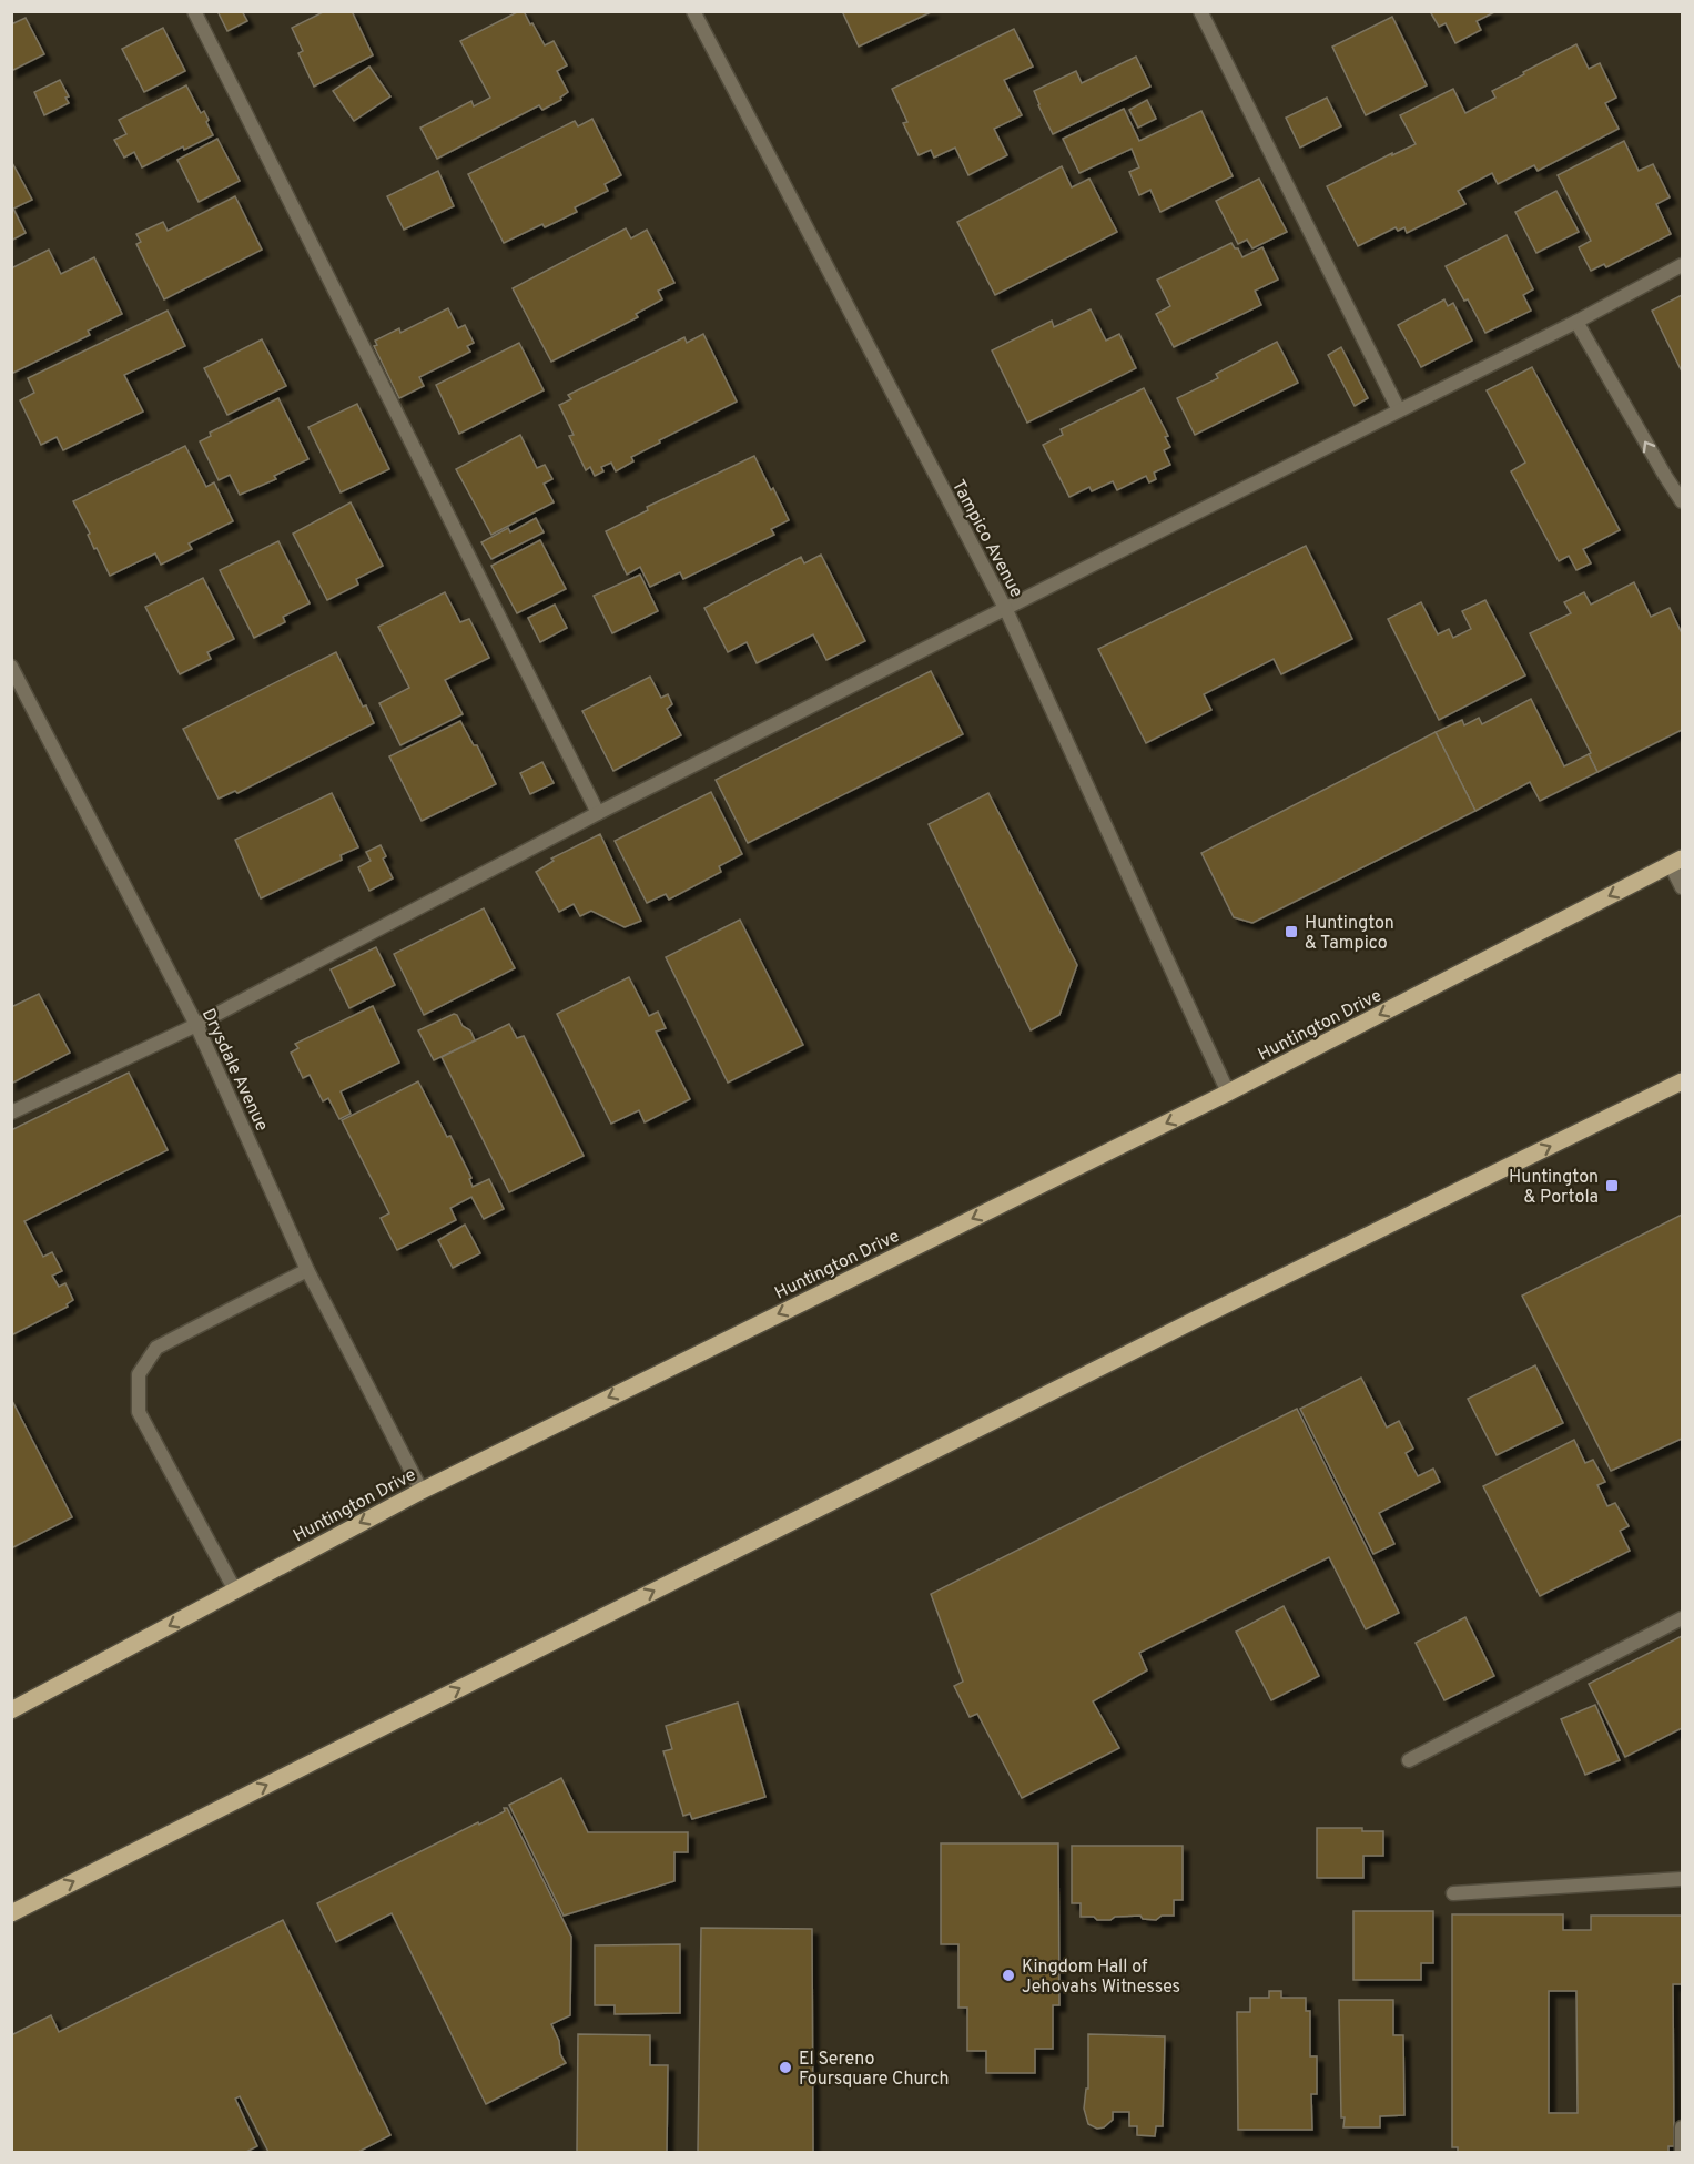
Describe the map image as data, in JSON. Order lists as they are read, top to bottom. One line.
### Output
{"streets":{"main road":["Huntington Drive"],"street":["Tampico Avenue","Drysdale Avenue"]},"crossings":[["Tampico Avenue","Huntington Drive"],["Huntington Drive","Drysdale Avenue"]],"one_way":["Huntington Drive"],"places":{"transit":["Huntington & Tampico","Huntington & Portola"],"other":["Kingdom Hall of Jehovahs Witnesses","El Sereno Foursquare Church"]}}
